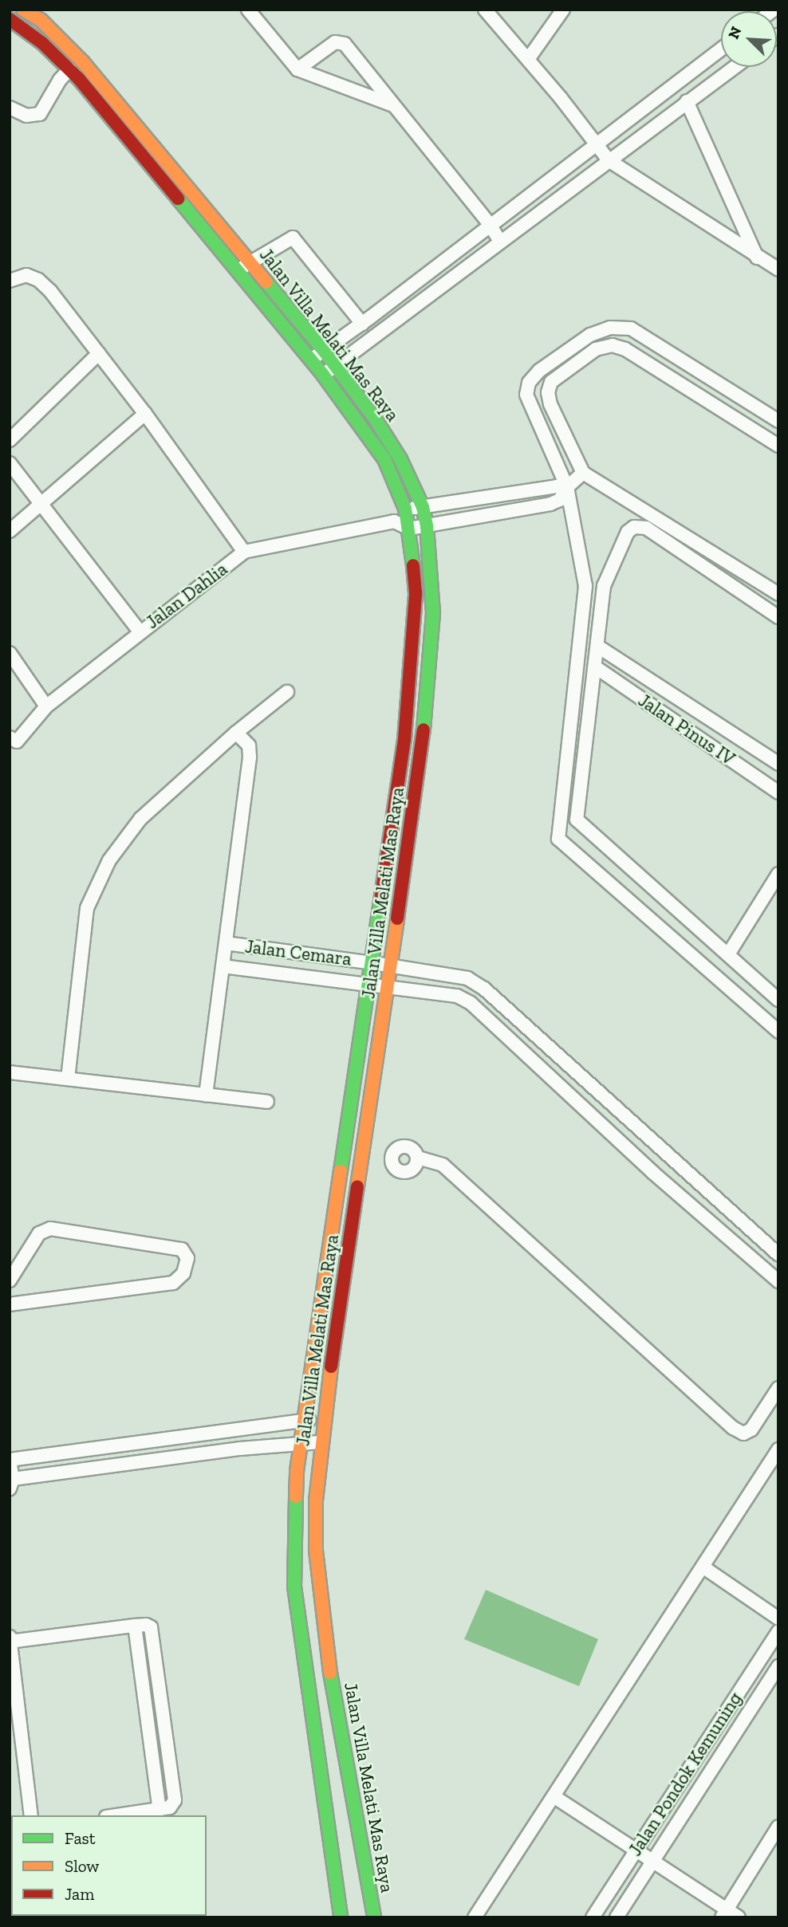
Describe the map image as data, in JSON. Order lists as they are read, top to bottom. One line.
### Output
{"streets":{"street":["Jalan Villa Melati Mas Raya","Jalan Dahlia","Jalan Pinus IV","Jalan Cemara","Jalan Pondok Kemuning"]},"crossings":[["Jalan Villa Melati Mas Raya","Jalan Cemara"]],"legend":["Fast","Slow","Jam"],"north":"top left"}
